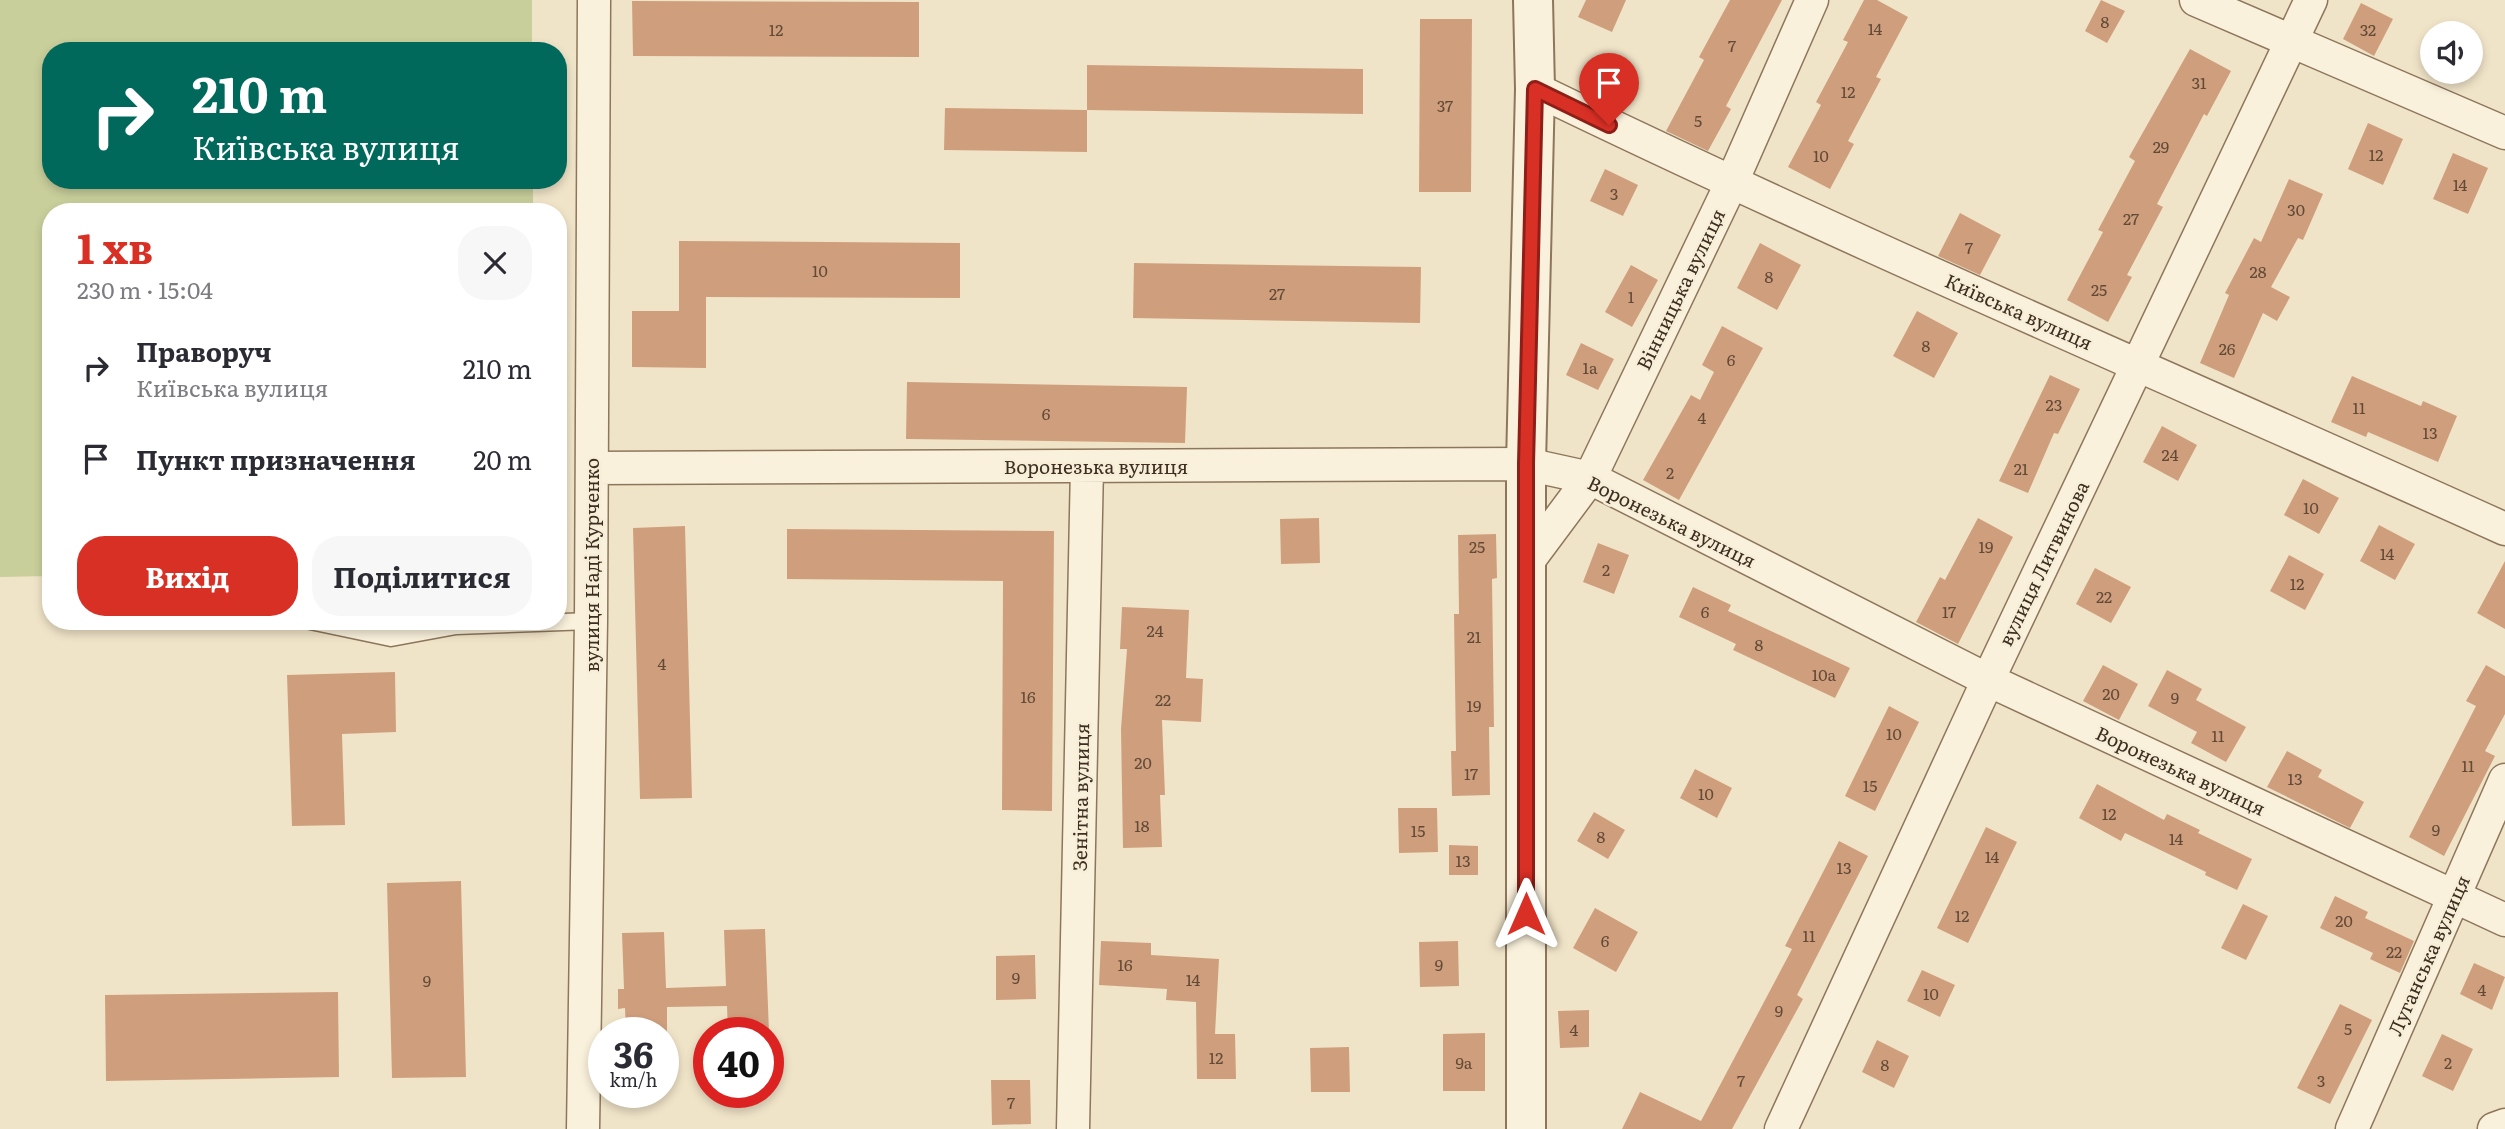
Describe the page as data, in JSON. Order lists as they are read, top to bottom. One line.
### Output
{"streets":{"street":["Вінницька вулиця","Київська вулиця","Воронезька вулиця","вулиця Литвинова","вулиця Наді Курченко","Зенітна вулиця","Луганська вулиця"]},"crossings":[["Вінницька вулиця","Київська вулиця"],["Вінницька вулиця","Воронезька вулиця"],["Київська вулиця","вулиця Литвинова"],["Воронезька вулиця","вулиця Литвинова"],["Воронезька вулиця","вулиця Наді Курченко"],["Воронезька вулиця","Зенітна вулиця"],["Воронезька вулиця","Луганська вулиця"]],"house_numbers":["8","14","12","32","7","31","12","37","5","29","12","10","14","3","30","27","7","10","28","8","25","27","1","8","26","6","1а","23","11","6","4","13","24","21","2","10","25","19","14","2","12","22","6","17","24","21","8","4","10а","20","16","9","22","19","10","11","20","11","17","13","15","10","12","18","9","15","8","14","14","13","13","12","20","11","6","22","16","9","9","14","9","4","10","9","5","4","12","9а","2","8","7","3","7"],"page":{"turn":["210 m","Київська вулиця"],"heading":["1 хв","230 m · 15:04"],"list":[{"name":"Праворуч","note":"Київська вулиця","value":"210 m"},{"name":"Пункт призначення","value":"20 m"}],"buttons":["Вихід","Поділитися"],"speed":"36 km/h","limit":"40"}}
